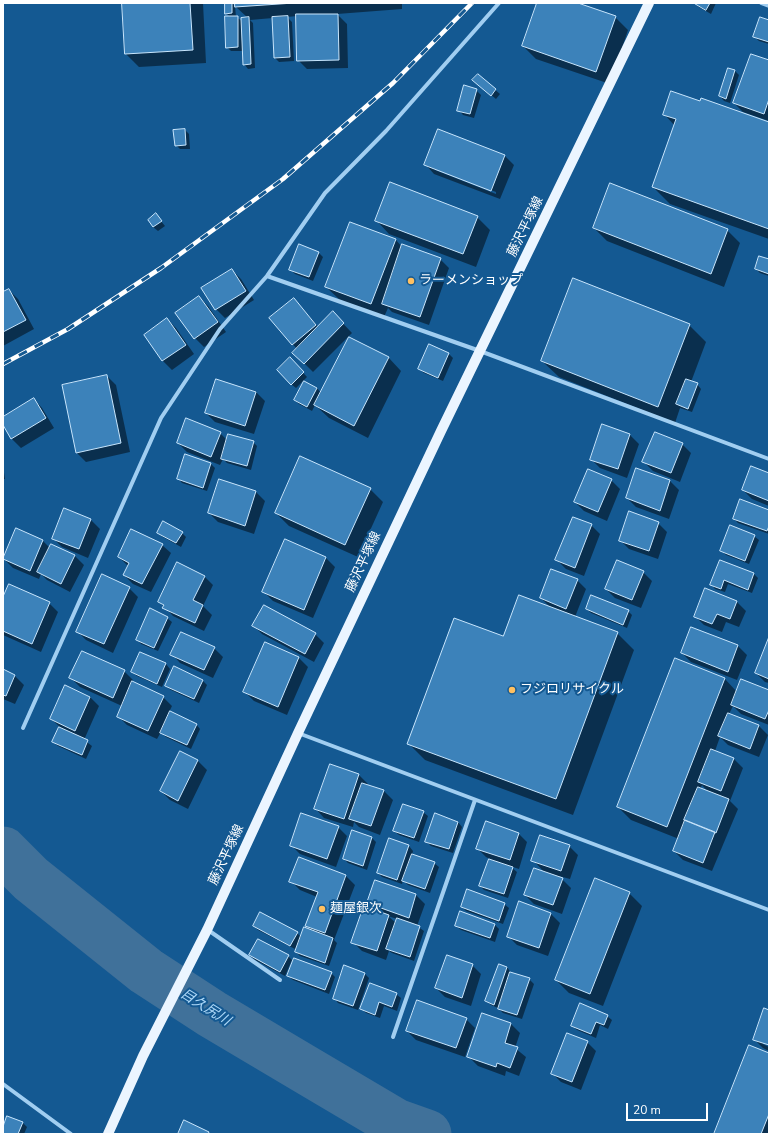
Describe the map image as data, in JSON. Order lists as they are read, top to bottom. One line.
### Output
{"streets":{"main road":["藤沢平塚線"]},"water":["目久尻川"],"places":["ラーメンショップ","フジロリサイクル","麺屋銀次"],"scale_bar":"20 m"}
